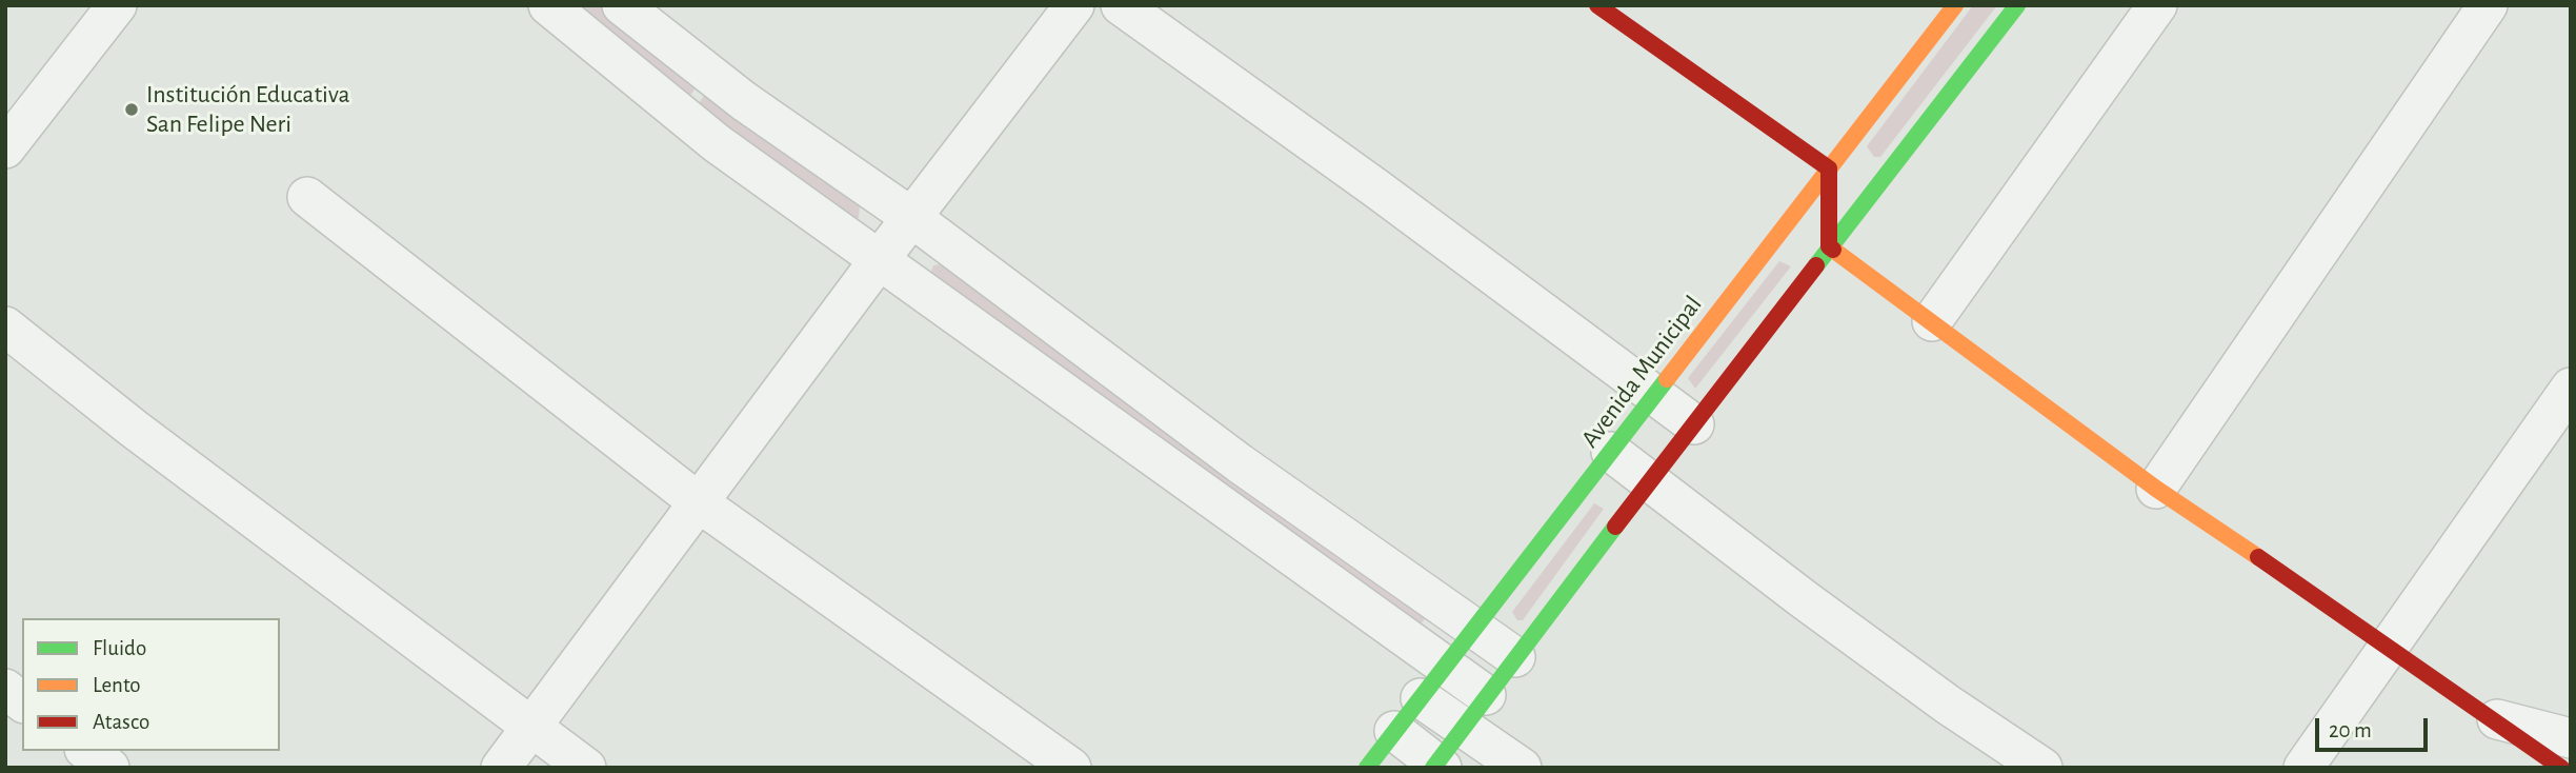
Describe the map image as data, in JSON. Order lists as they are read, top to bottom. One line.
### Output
{"streets":{"street":["Avenida Municipal"]},"places":["Institución Educativa San Felipe Neri"],"legend":["Fluido","Lento","Atasco"],"scale_bar":"20 m"}
